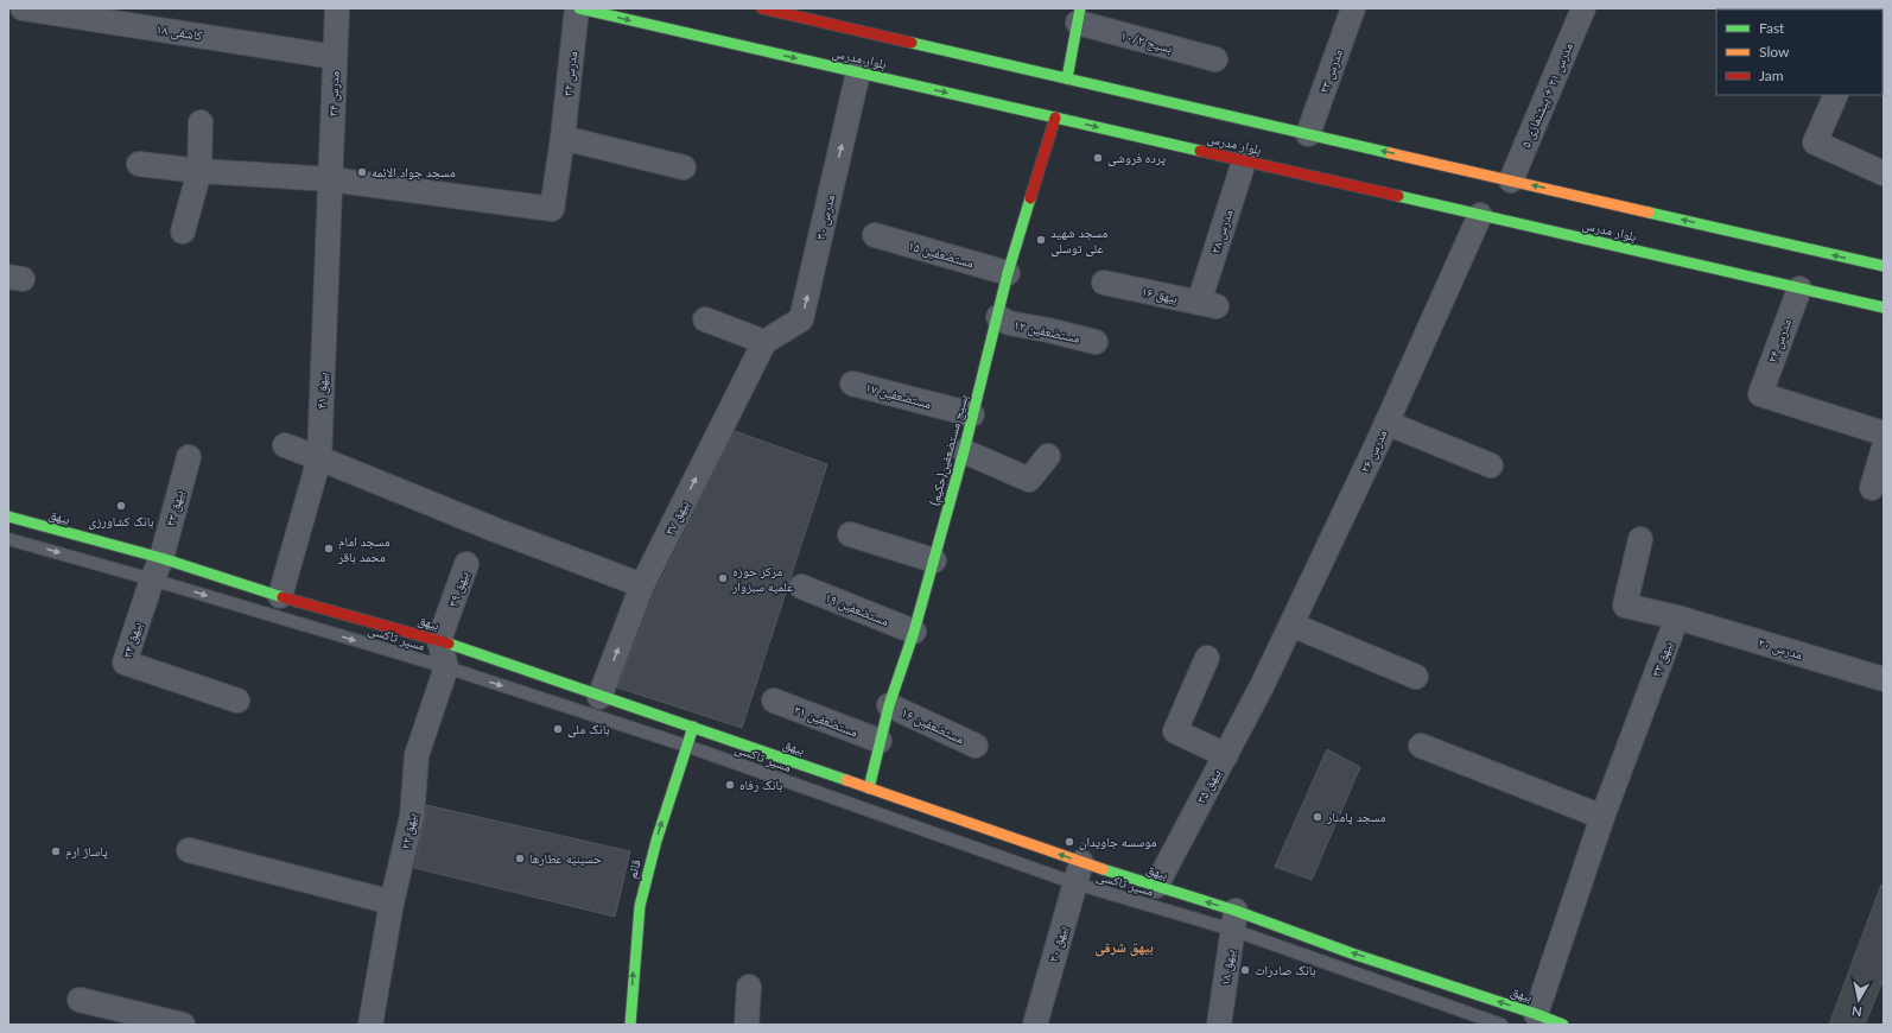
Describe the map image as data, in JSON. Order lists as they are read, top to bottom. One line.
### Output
{"streets":{"main road":["بلوار مدرس","بسیج مستضعفین(حکیم)","بیهق","قائم"],"street":["کاشفی ۱۸","بسیج ۱۰/۲","مدرس ۲۳","مدرس ۳۲","مدرس ۳۴","مدرس ۲۱ + پیشنمازی ۵","مدرس ۳۰","مدرس ۲۸","مستضعفین ۱۵","بیهق ۱۶","مستضعفین ۱۲","مدرس ۲۴","بیهق ۴۱","مستضعفین ۱۷","مدرس ۲۶","بیهق ۴۳","بیهق ۳۷","بیهق ۳۹","مستضعفین ۱۹","بیهق ۲۴","مدرس ۲۰","بیهق ۳۳","مستضعفین ۲۱","مستضعفین ۱۶","بیهق ۳۵","بیهق ۲۲","بیهق ۲۰","بیهق ۱۸"],"lane":["مسیر تاکسی"]},"crossings":[["کاشفی ۱۸","مدرس ۳۴"],["بلوار مدرس","مدرس ۲۳"],["بلوار مدرس","مدرس ۳۲"],["بلوار مدرس","مدرس ۲۱ + پیشنمازی ۵"],["بلوار مدرس","مدرس ۳۰"],["بلوار مدرس","مدرس ۲۸"],["بلوار مدرس","مدرس ۲۴"],["بلوار مدرس","بسیج مستضعفین(حکیم)"],["بلوار مدرس","مدرس ۲۶"],["مدرس ۳۲","مدرس ۳۴"],["مدرس ۳۲","بیهق ۴۱"],["مدرس ۳۴","بیهق ۴۱"],["مدرس ۳۰","بیهق ۳۷"],["مدرس ۲۸","بیهق ۱۶"],["مستضعفین ۱۵","بسیج مستضعفین(حکیم)"],["مستضعفین ۱۲","بسیج مستضعفین(حکیم)"],["بیهق ۴۱","بیهق"],["مستضعفین ۱۷","بسیج مستضعفین(حکیم)"],["بسیج مستضعفین(حکیم)","بیهق"],["بسیج مستضعفین(حکیم)","مستضعفین ۱۹"],["بسیج مستضعفین(حکیم)","مستضعفین ۲۱"],["بسیج مستضعفین(حکیم)","مستضعفین ۱۶"],["مدرس ۲۶","بیهق ۳۵"],["بیهق ۴۳","بیهق"],["بیهق ۴۳","مسیر تاکسی"],["بیهق ۴۳","بیهق ۲۴"],["بیهق","بیهق ۳۷"],["بیهق","بیهق ۳۹"],["بیهق","مسیر تاکسی"],["بیهق","بیهق ۲۴"],["بیهق","بیهق ۳۳"],["بیهق","بیهق ۳۵"],["بیهق","قائم"],["بیهق","بیهق ۲۰"],["بیهق","بیهق ۱۸"],["مسیر تاکسی","بیهق ۲۴"],["مسیر تاکسی","بیهق ۲۲"],["مسیر تاکسی","قائم"],["مسیر تاکسی","بیهق ۲۰"],["مسیر تاکسی","بیهق ۱۸"],["مدرس ۲۰","بیهق ۳۳"]],"one_way":["مدرس ۳۰","بیهق","بیهق ۳۷","مسیر تاکسی","قائم"],"districts":["بیهق شرقی"],"places":["پرده فروشی","مسجد جواد الائمه","مسجد شهید علی توسلی","بانک کشاورزی","مسجد امام محمد باقر","مرکز حوزه علمیه سبزوار","بانک ملی","بانک رفاه","مسجد پامنار","موسسه جاویدان","پاساژ ارم","حسینیه عطارها","بانک صادرات"],"legend":["Fast","Slow","Jam"],"north":"bottom"}
